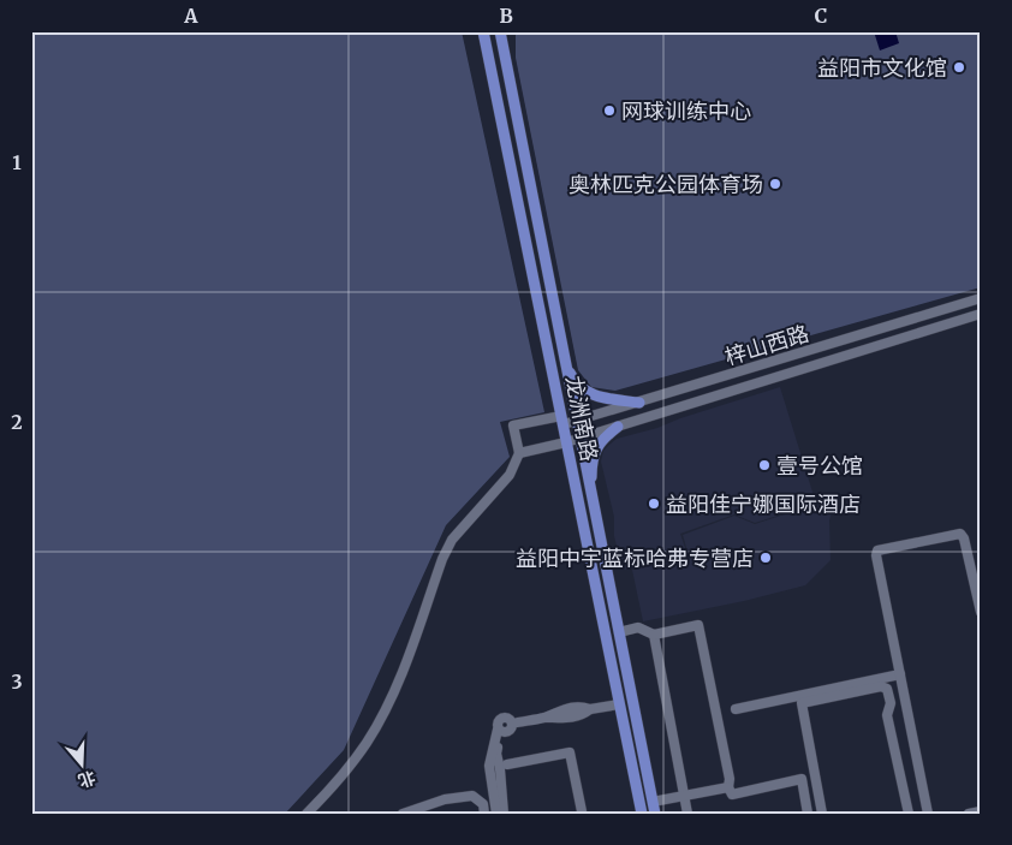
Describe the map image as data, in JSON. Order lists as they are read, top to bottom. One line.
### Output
{"streets":{"main road":["龙洲南路"],"street":["梓山西路"]},"crossings":[["梓山西路","龙洲南路"]],"places":["益阳市文化馆","网球训练中心","奥林匹克公园体育场","壹号公馆","益阳佳宁娜国际酒店","益阳中宇蓝标哈弗专营店"],"north":"bottom","grid":{"columns":["A","B","C"],"rows":["1","2","3"]}}
